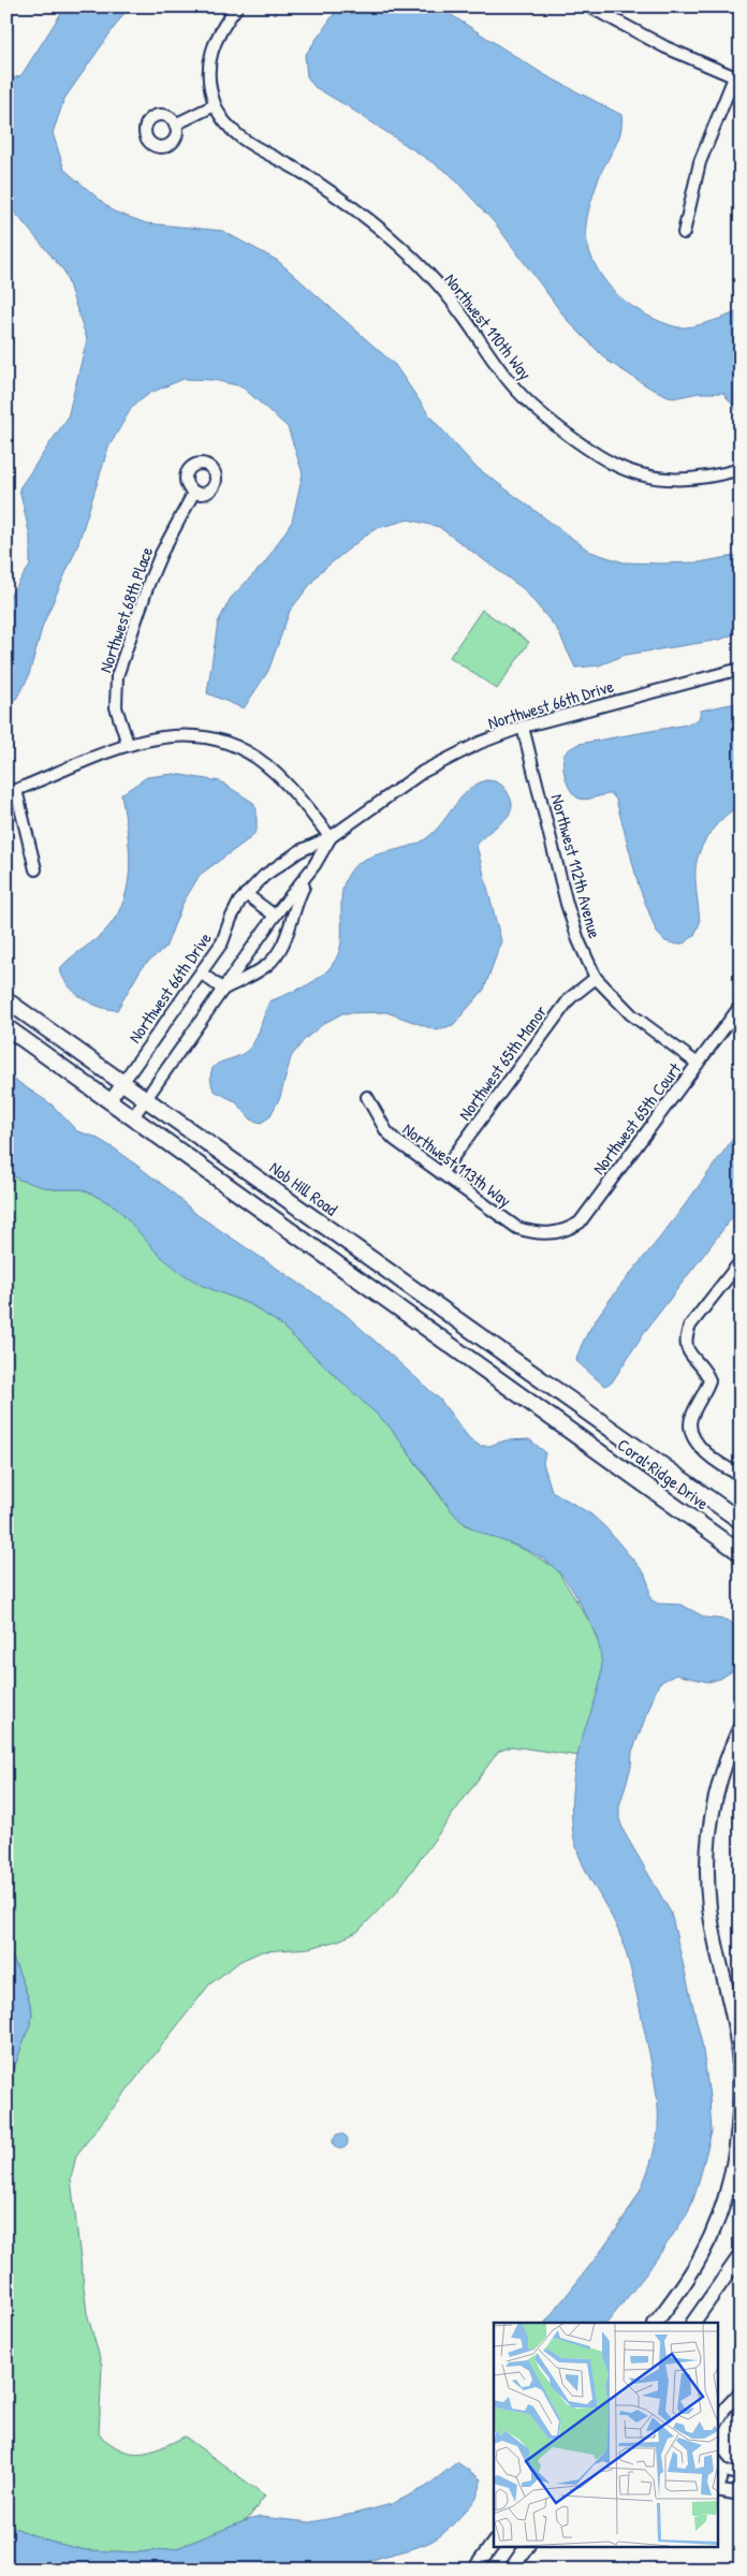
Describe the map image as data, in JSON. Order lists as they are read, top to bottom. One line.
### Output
{"streets":{"main road":["Nob Hill Road","Coral Ridge Drive"],"street":["Northwest 110th Way","Northwest 68th Place","Northwest 66th Drive","Northwest 112th Avenue","Northwest 65th Manor","Northwest 65th Court","Northwest 113th Way"]},"crossings":[["Northwest 66th Drive","Northwest 112th Avenue"],["Northwest 66th Drive","Nob Hill Road"],["Northwest 66th Drive","Coral Ridge Drive"],["Northwest 112th Avenue","Northwest 65th Manor"],["Northwest 112th Avenue","Northwest 65th Court"],["Northwest 65th Manor","Northwest 113th Way"],["Northwest 65th Court","Northwest 113th Way"],["Nob Hill Road","Coral Ridge Drive"]]}
